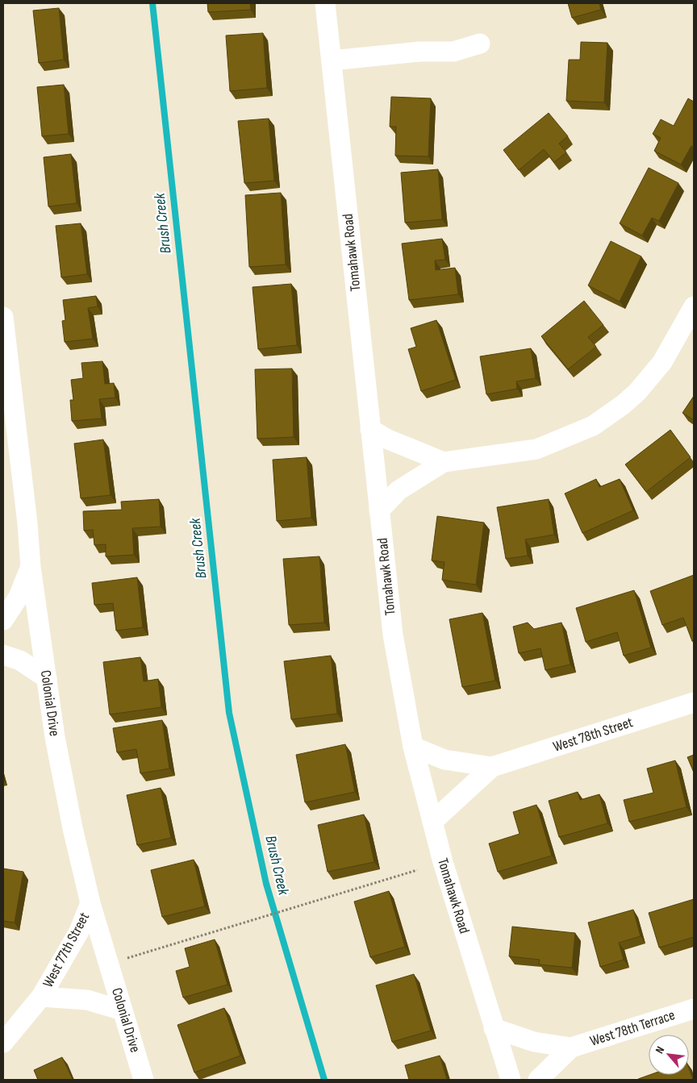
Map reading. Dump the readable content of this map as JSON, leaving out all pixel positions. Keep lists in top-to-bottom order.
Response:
{
  "streets": {
    "street": [
      "Tomahawk Road",
      "Colonial Drive",
      "West 78th Street",
      "West 77th Street",
      "West 78th Terrace"
    ]
  },
  "crossings": [
    ["Tomahawk Road", "West 78th Street"],
    ["Tomahawk Road", "West 78th Terrace"],
    ["Colonial Drive", "West 77th Street"]
  ],
  "water": ["Brush Creek"],
  "north": "top left"
}
